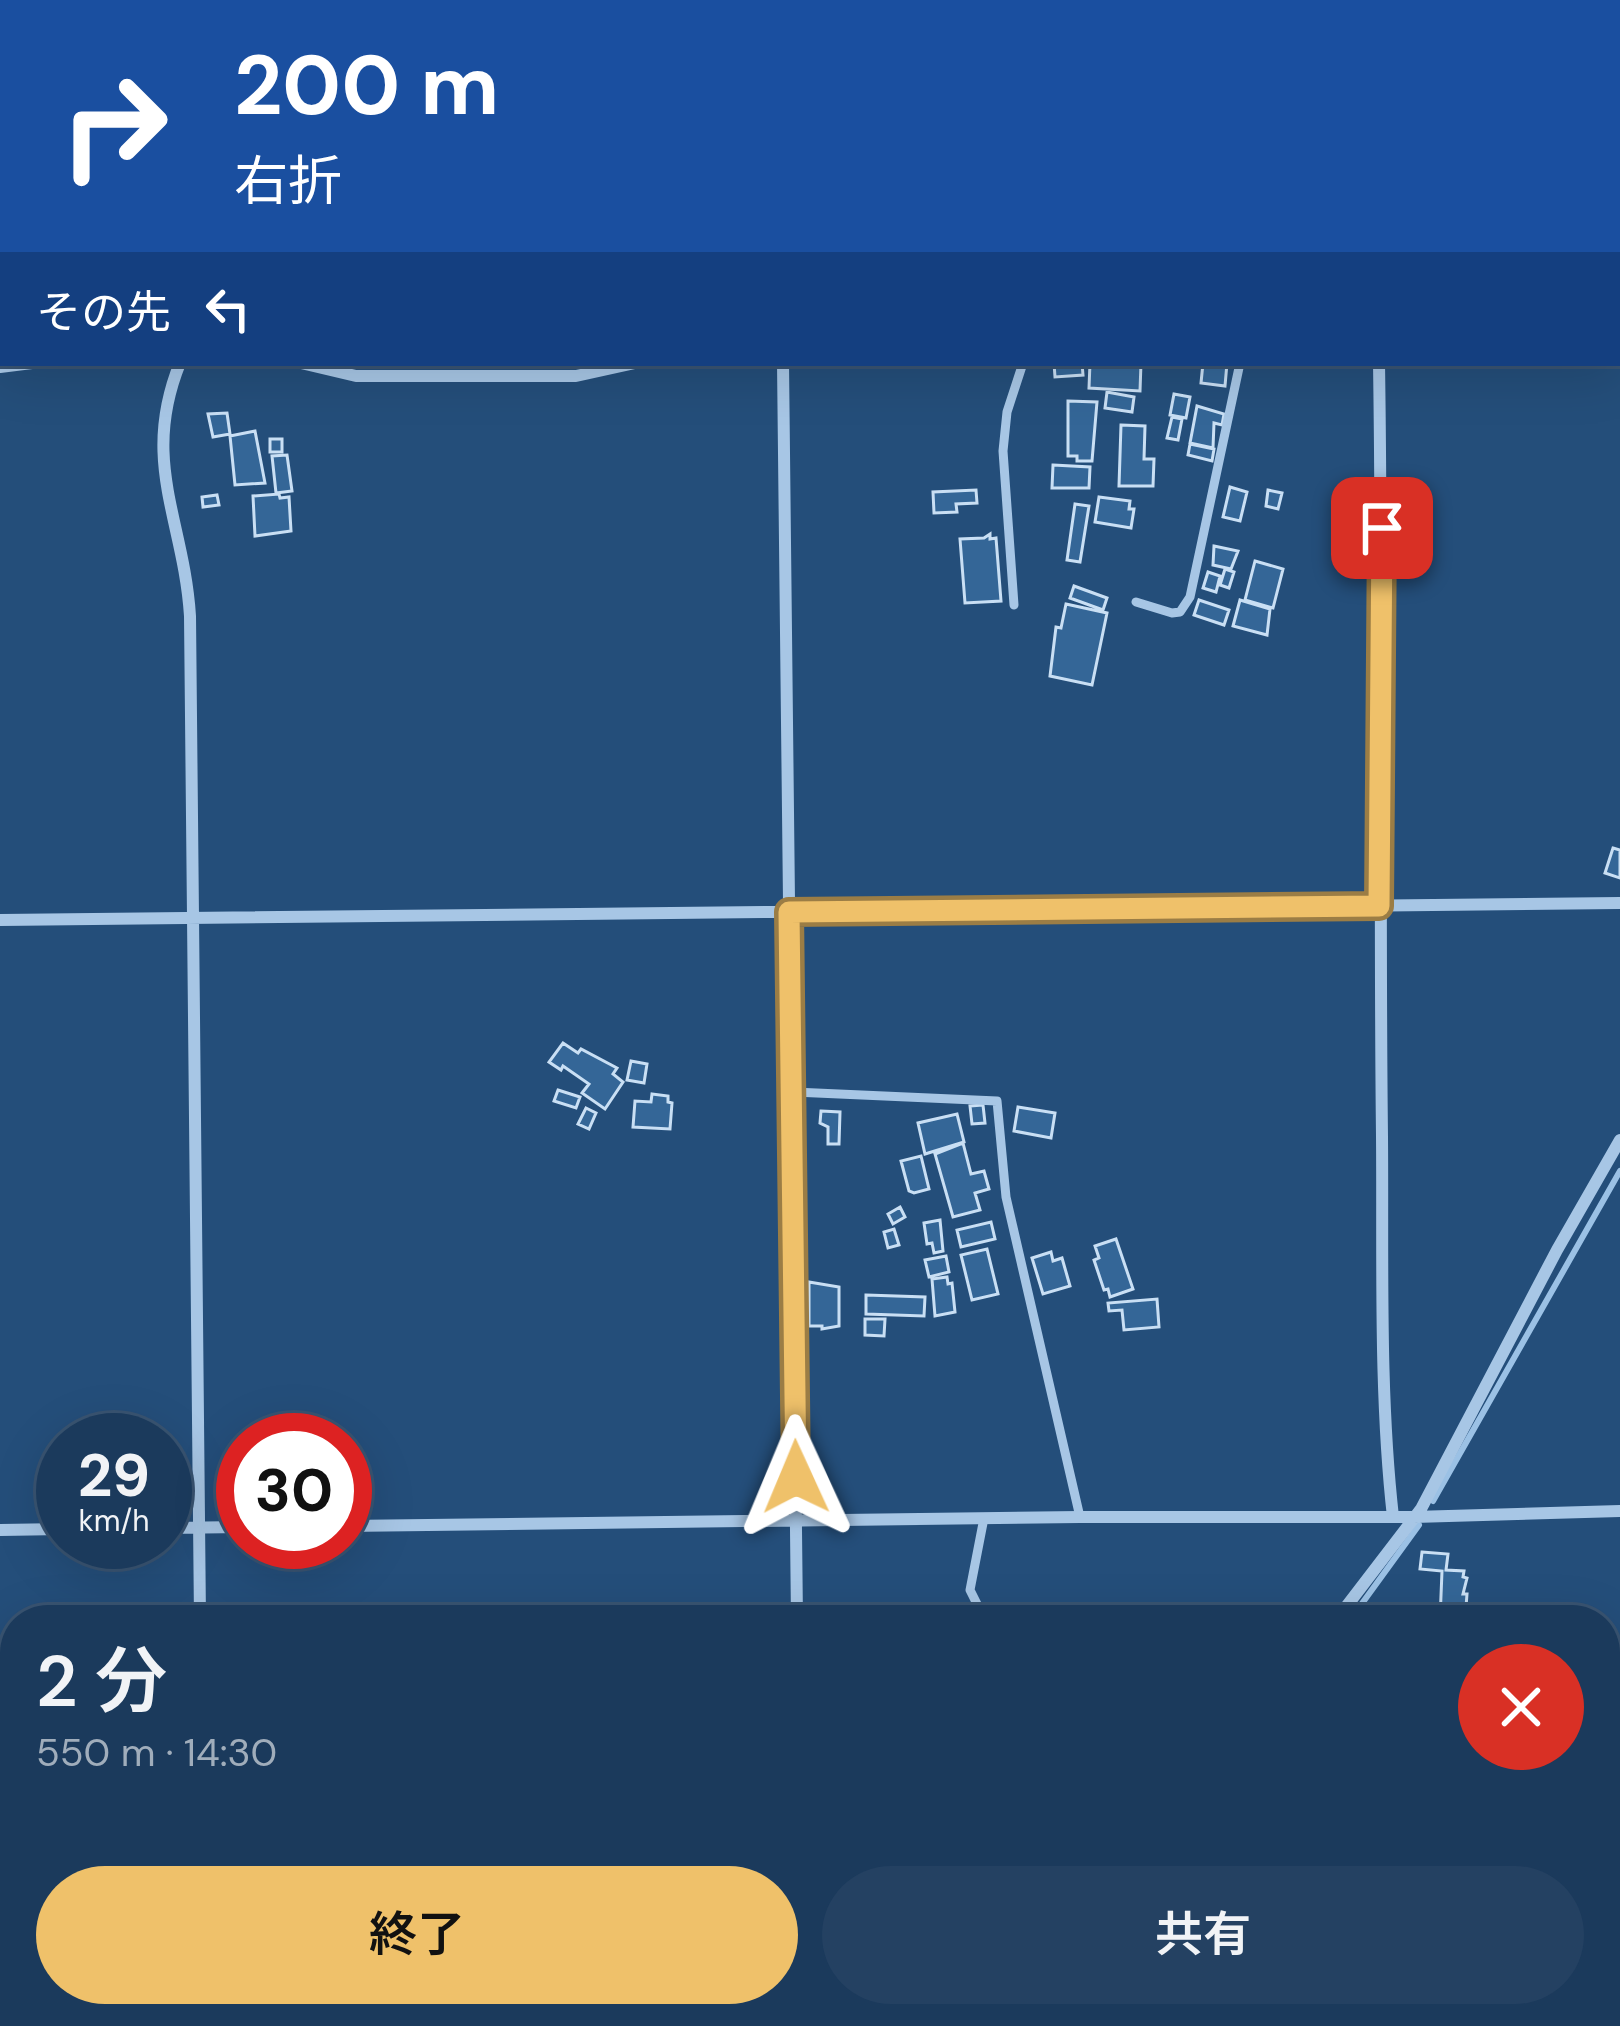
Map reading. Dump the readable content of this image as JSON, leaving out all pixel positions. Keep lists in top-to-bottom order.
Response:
{
  "page": {
    "turn": ["200 m", "右折"],
    "then": "その先",
    "speed": "29 km/h",
    "limit": "30",
    "heading": ["2 分", "550 m · 14:30"],
    "buttons": ["終了", "共有"]
  }
}
